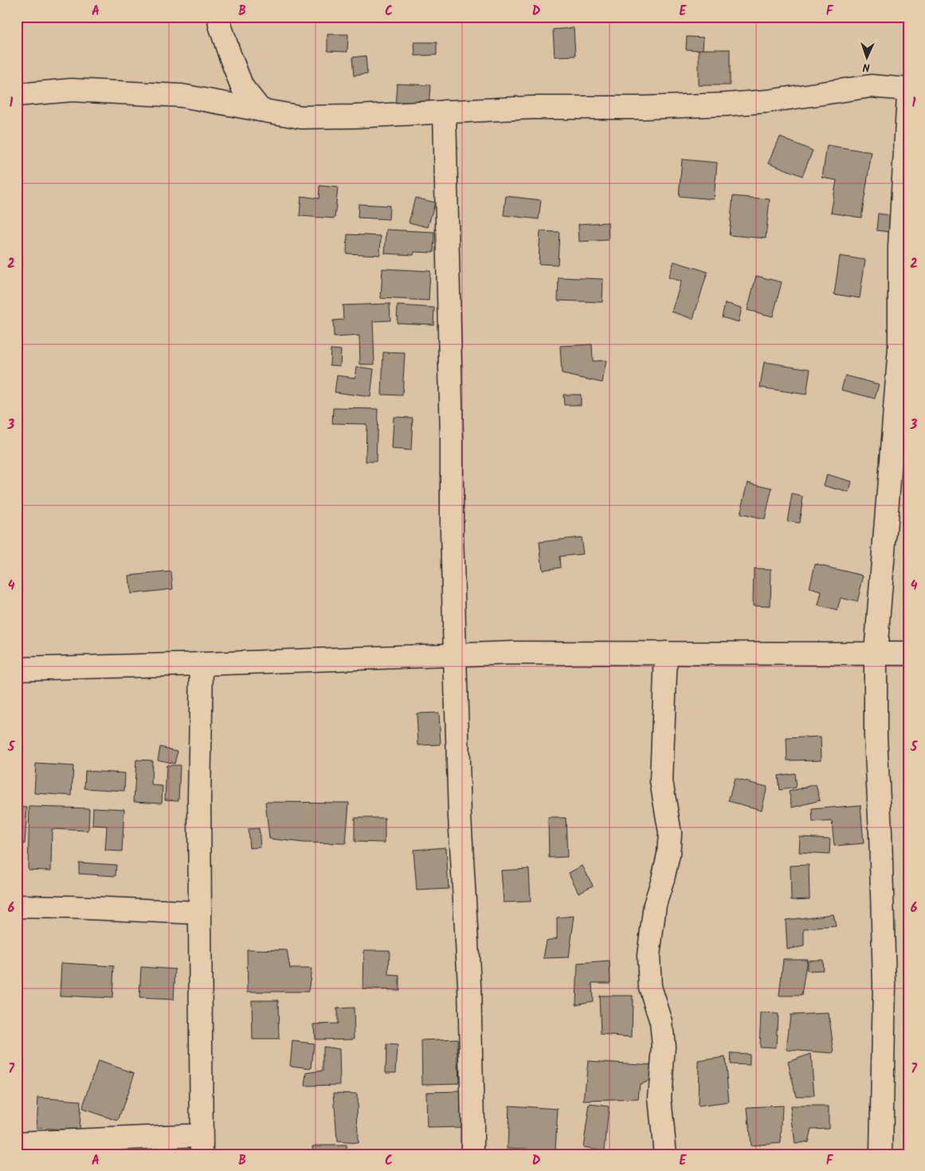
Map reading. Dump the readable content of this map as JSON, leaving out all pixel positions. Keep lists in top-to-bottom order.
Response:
{
  "north": "bottom",
  "grid": {
    "columns": [
      "A",
      "B",
      "C",
      "D",
      "E",
      "F"
    ],
    "rows": [
      "1",
      "2",
      "3",
      "4",
      "5",
      "6",
      "7"
    ]
  }
}
